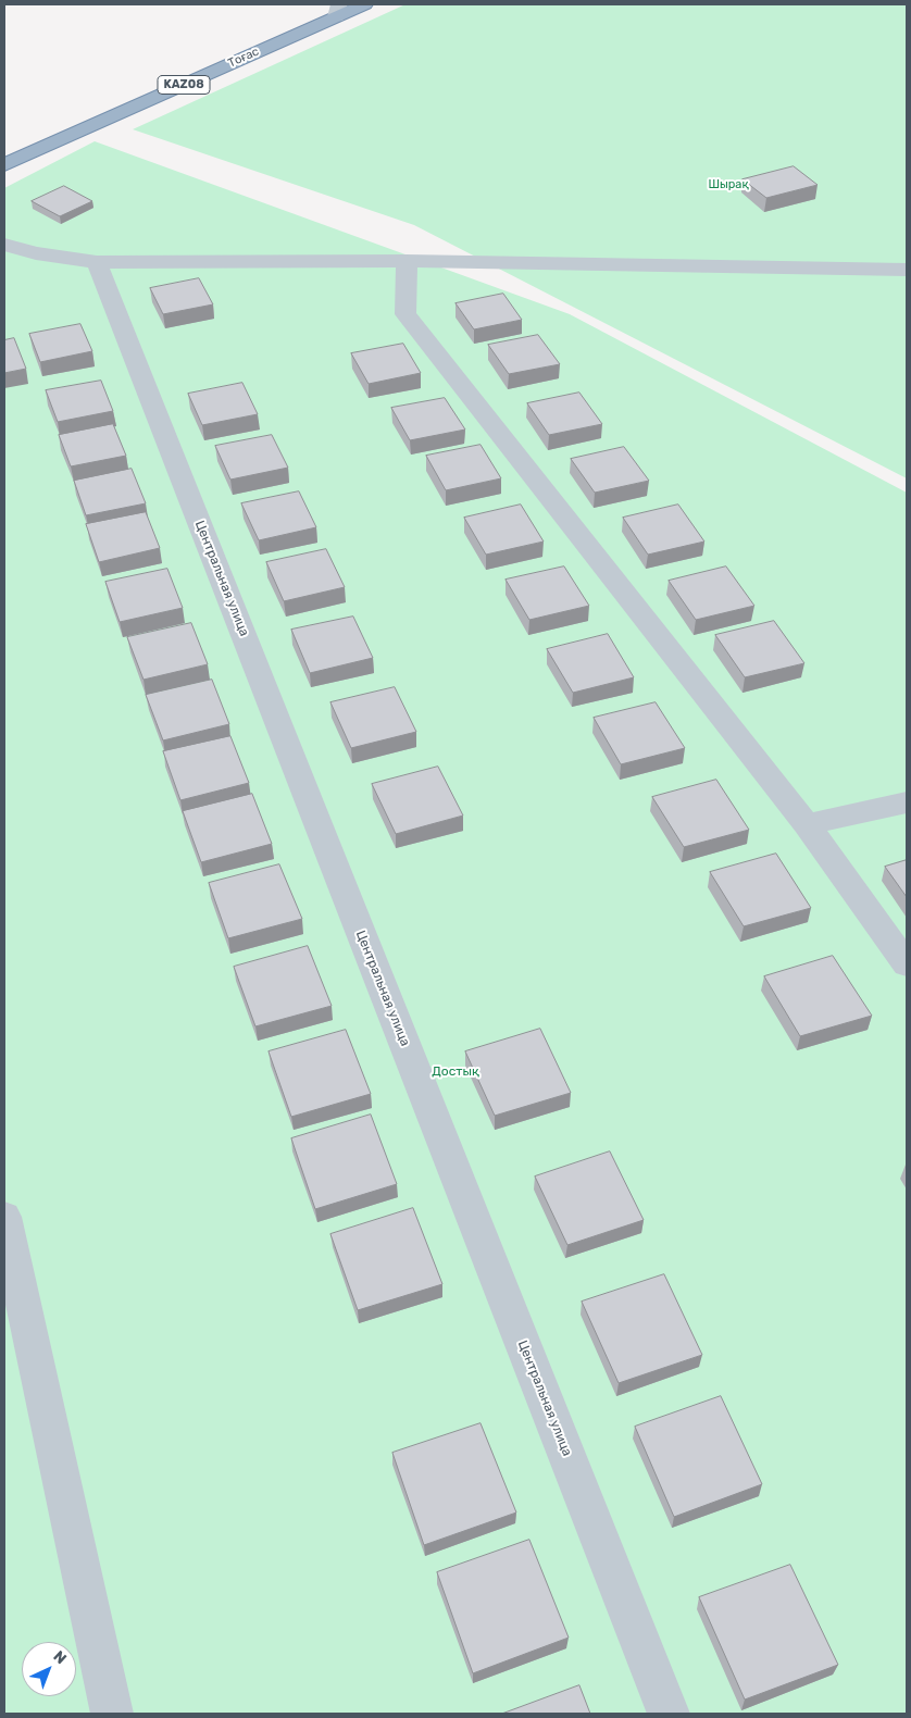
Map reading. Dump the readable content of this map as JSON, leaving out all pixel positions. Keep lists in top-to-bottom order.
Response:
{
  "streets": {
    "highway": ["Тоғас", "KAZ08"],
    "street": ["Центральная улица"]
  },
  "parks": ["Шырақ", "Достық"],
  "north": "top right"
}
